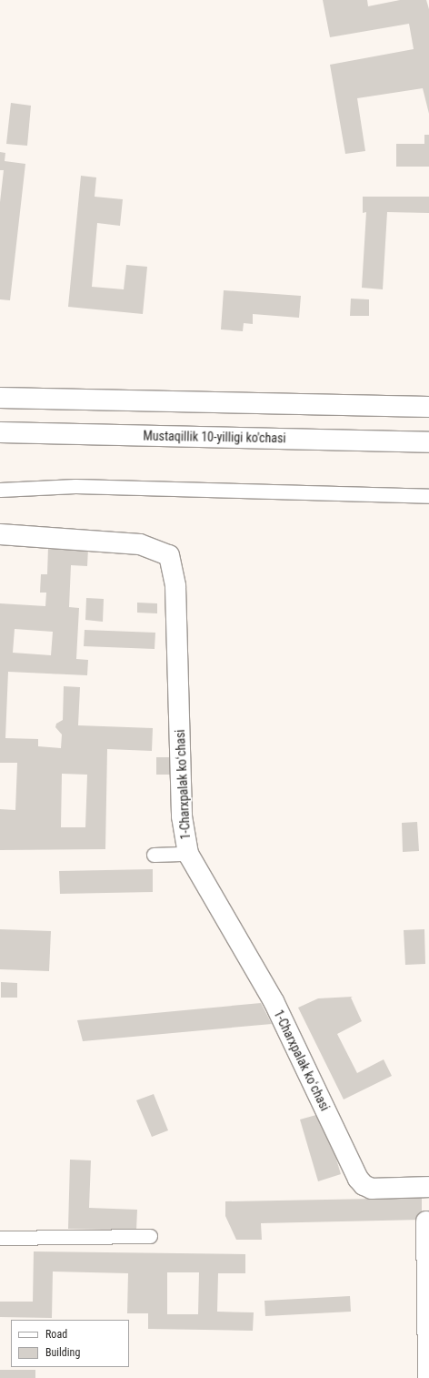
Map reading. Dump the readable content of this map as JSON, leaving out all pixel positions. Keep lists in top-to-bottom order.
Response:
{
  "streets": {
    "street": ["Mustaqillik 10-yilligi ko'chasi", "1-Charxpalak koʻchasi"]
  },
  "legend": ["Road", "Building"]
}
